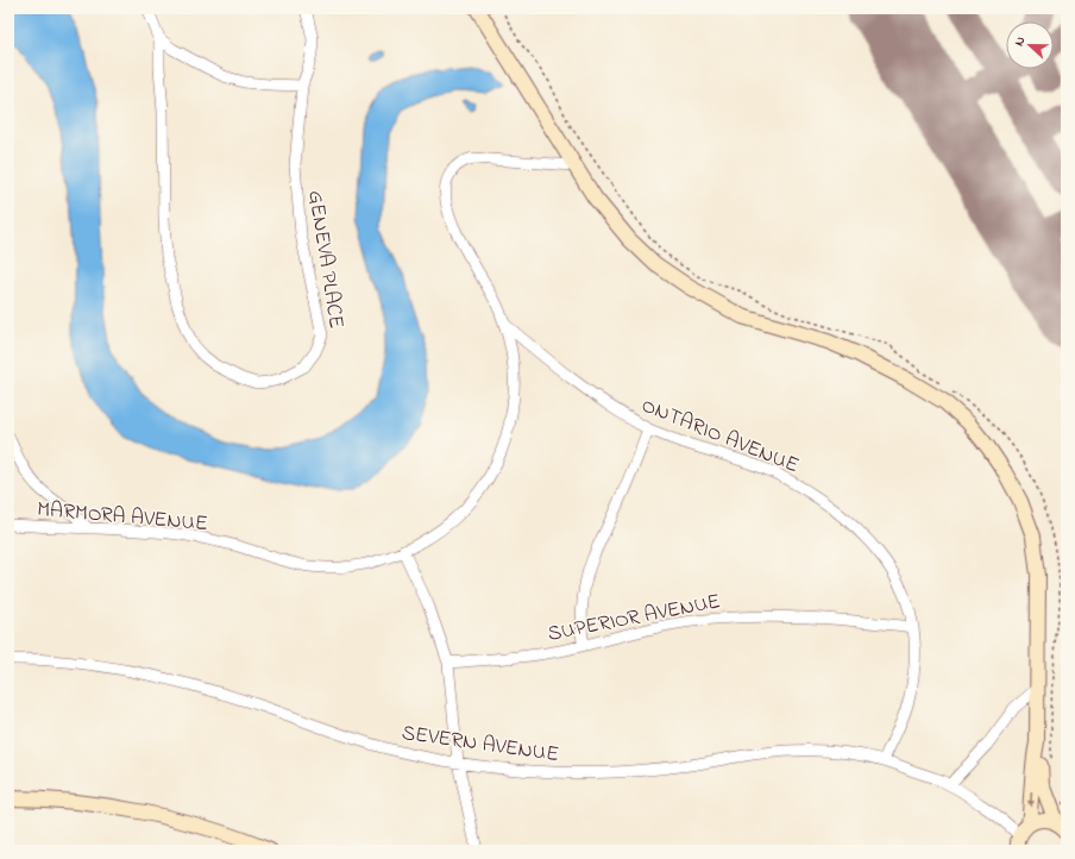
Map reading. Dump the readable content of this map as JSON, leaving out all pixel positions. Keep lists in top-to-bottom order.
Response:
{
  "streets": {
    "street": [
      "GENEVA PLACE",
      "ONTARIO AVENUE",
      "MARMORA AVENUE",
      "SUPERIOR AVENUE",
      "SEVERN AVENUE"
    ]
  },
  "crossings": [
    ["ONTARIO AVENUE", "MARMORA AVENUE"],
    ["ONTARIO AVENUE", "SUPERIOR AVENUE"],
    ["ONTARIO AVENUE", "SEVERN AVENUE"]
  ],
  "north": "left"
}
